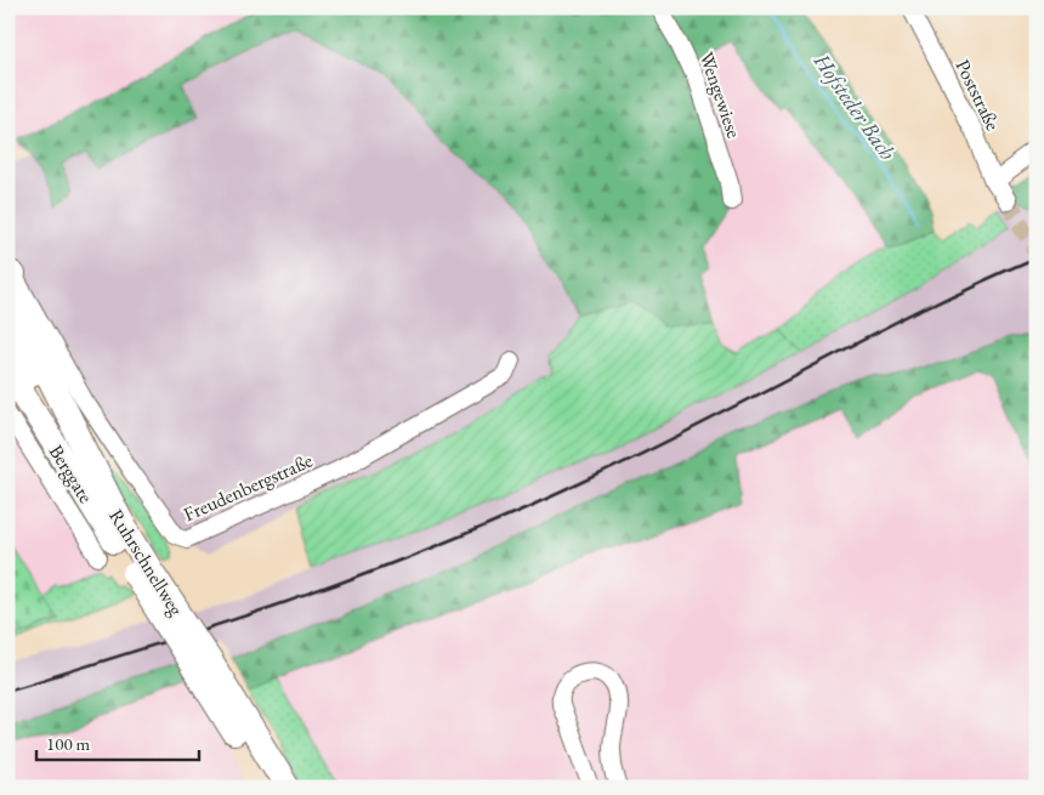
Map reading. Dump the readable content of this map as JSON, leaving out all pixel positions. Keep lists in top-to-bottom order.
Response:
{
  "streets": {
    "highway": ["Ruhrschnellweg"],
    "street": [
      "Wengewiese",
      "Poststraße",
      "Berggate",
      "Freudenbergstraße"
    ]
  },
  "water": ["Hofsteder Bach"],
  "scale_bar": "100 m"
}
